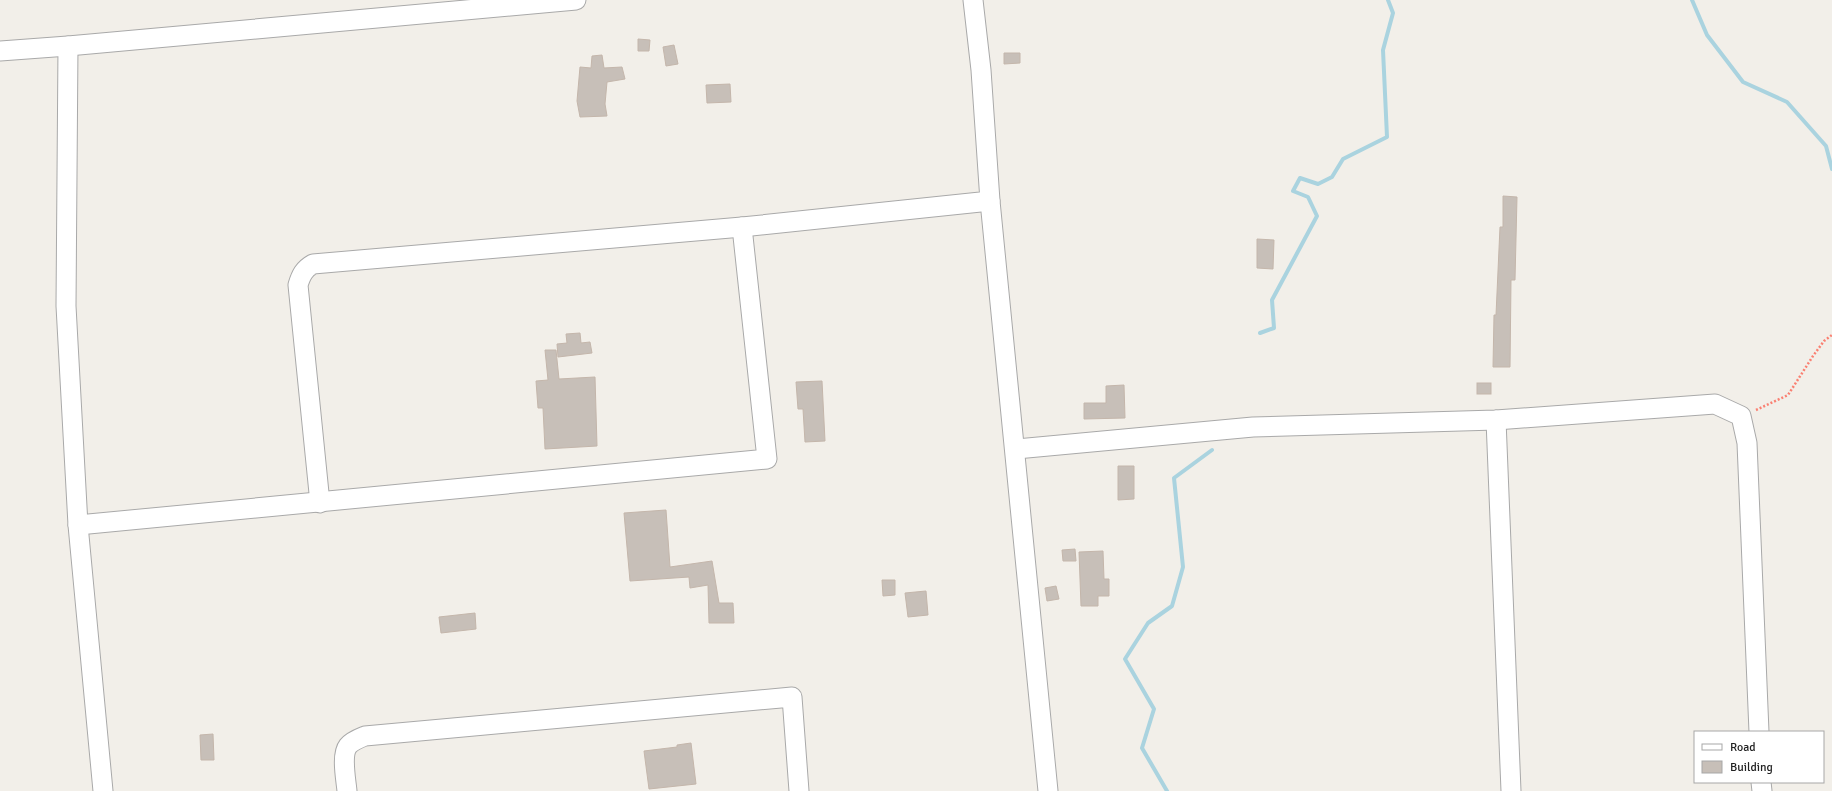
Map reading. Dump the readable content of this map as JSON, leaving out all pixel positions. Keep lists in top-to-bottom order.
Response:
{
  "legend": ["Road", "Building"]
}
